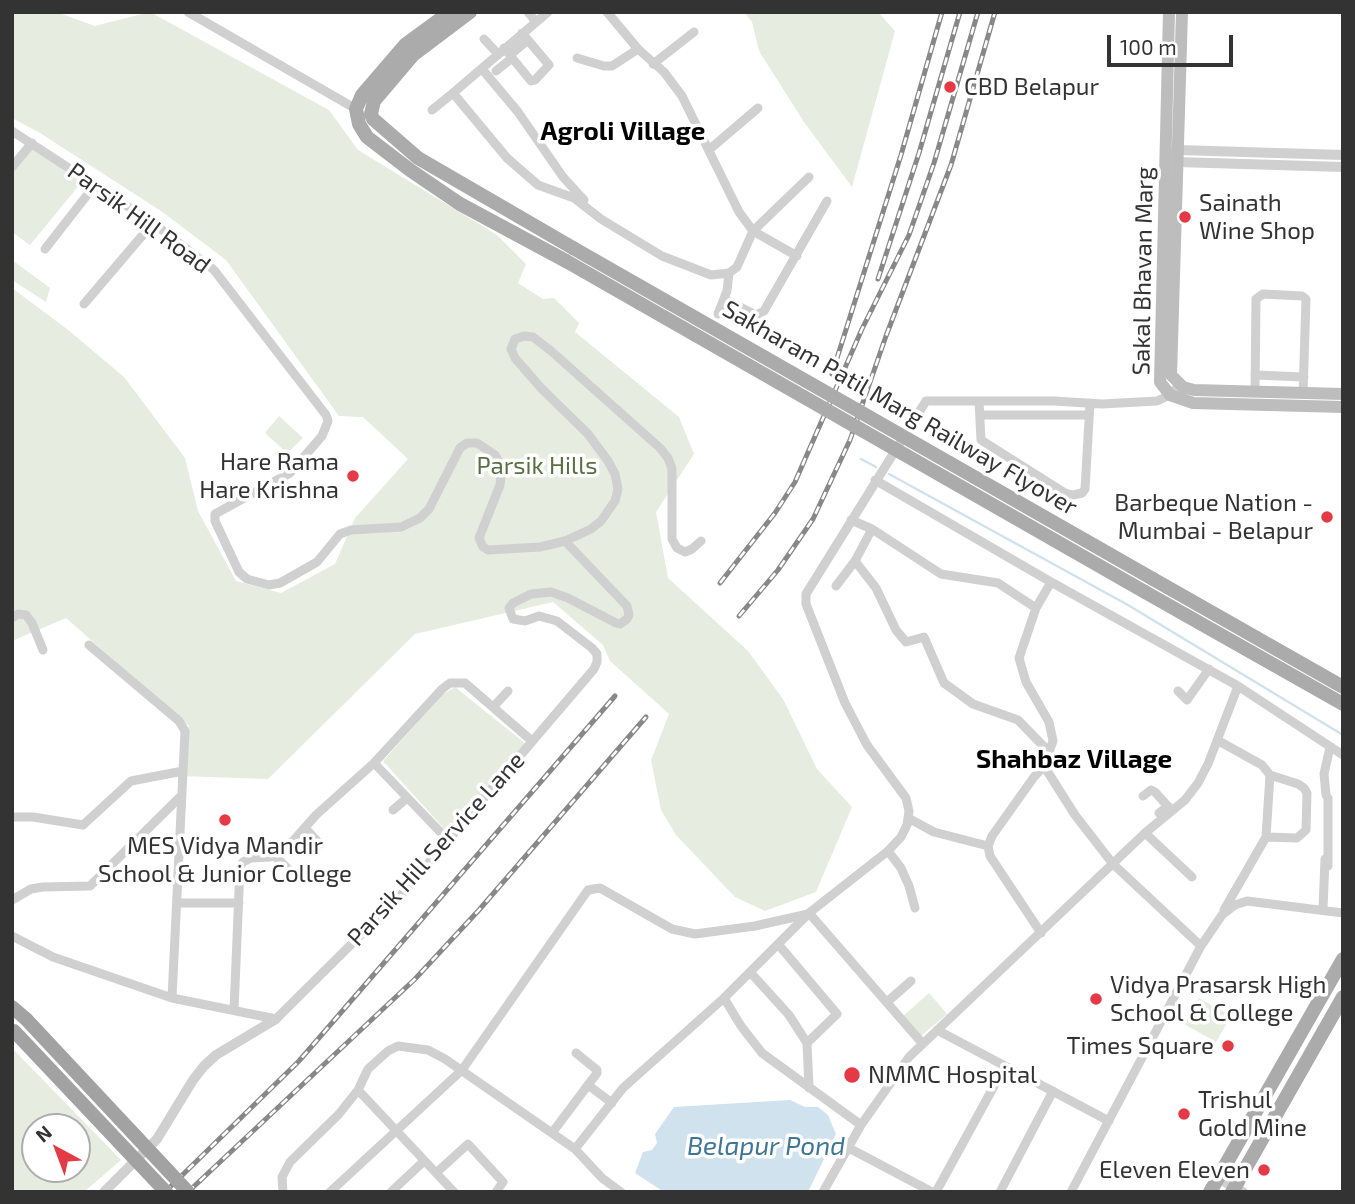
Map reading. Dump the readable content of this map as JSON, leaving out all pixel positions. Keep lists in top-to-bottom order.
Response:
{
  "streets": {
    "main road": ["Sakal Bhavan Marg", "Sakharam Patil Marg Railway Flyover"],
    "street": ["Parsik Hill Road", "Parsik Hill Service Lane"]
  },
  "crossings": [
    ["Parsik Hill Road", "Parsik Hill Service Lane"]
  ],
  "districts": ["Agroli Village", "Shahbaz Village"],
  "water": ["Belapur Pond"],
  "parks": ["Parsik Hills"],
  "places": [
    "CBD Belapur",
    "Sainath Wine Shop",
    "Hare Rama Hare Krishna",
    "Barbeque Nation - Mumbai - Belapur",
    "MES Vidya Mandir School & Junior College",
    "Vidya Prasarsk High School & College",
    "Times Square",
    "NMMC Hospital",
    "Trishul Gold Mine",
    "Eleven Eleven"
  ],
  "scale_bar": "100 m",
  "north": "top left"
}
